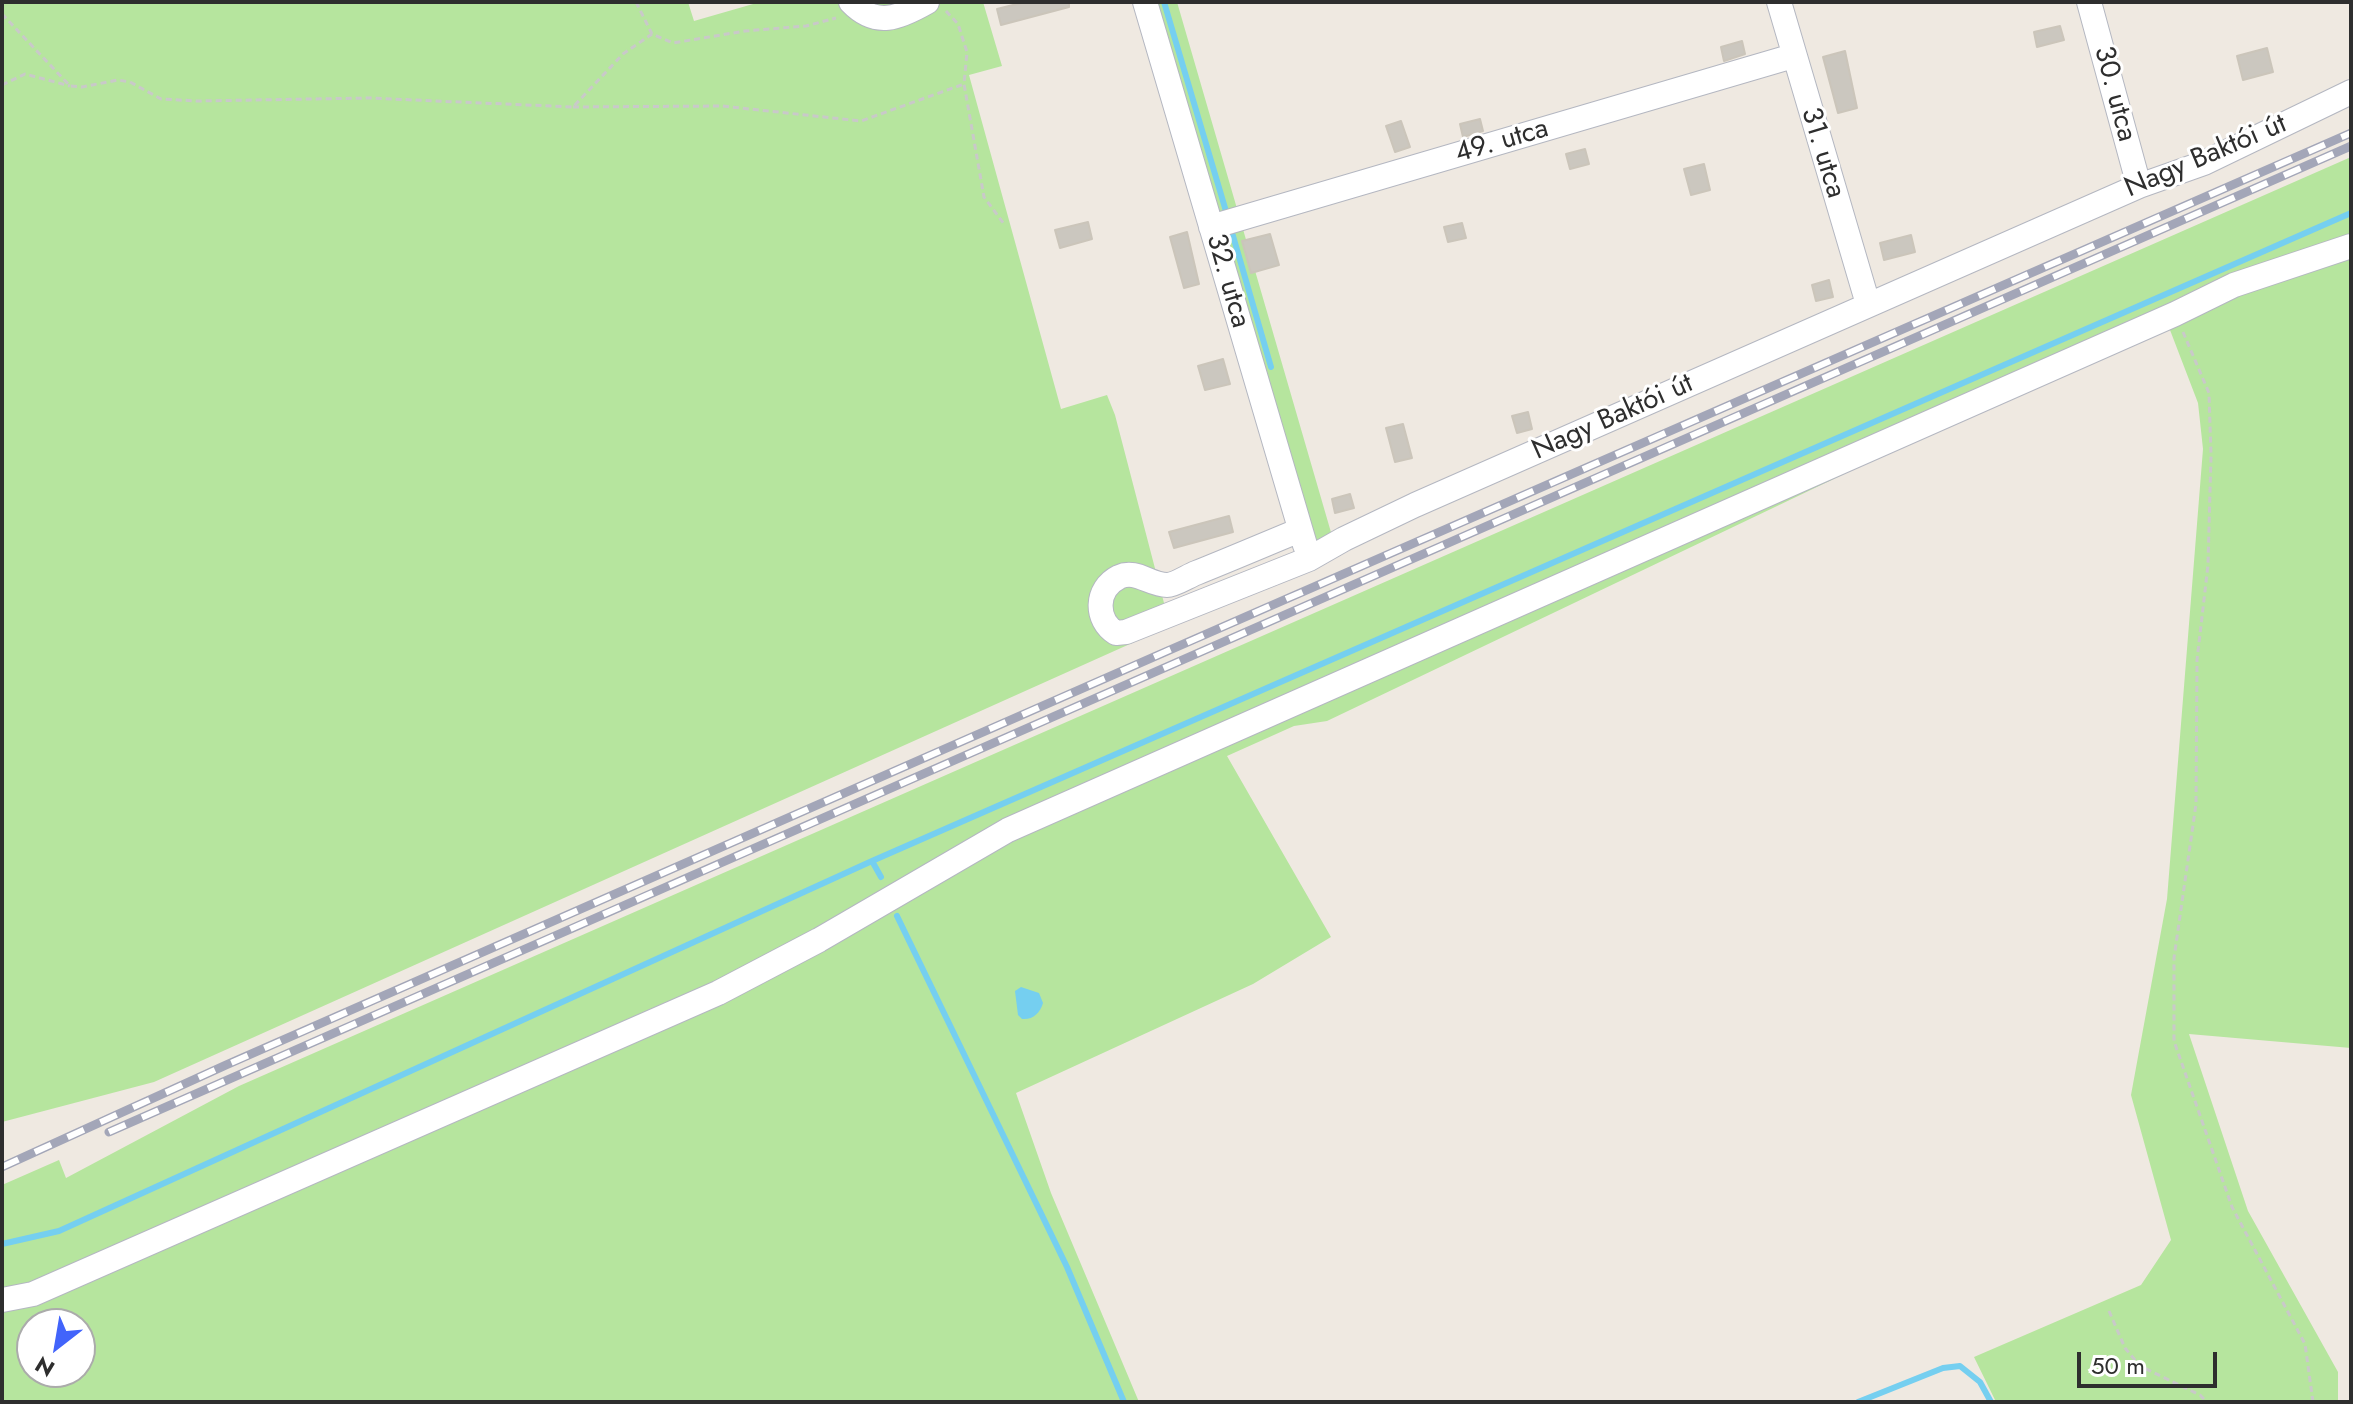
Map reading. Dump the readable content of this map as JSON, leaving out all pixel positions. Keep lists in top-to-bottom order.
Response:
{
  "streets": {
    "street": [
      "30. utca",
      "49. utca",
      "31. utca",
      "Nagy Baktói út",
      "32. utca"
    ]
  },
  "crossings": [
    ["30. utca", "Nagy Baktói út"],
    ["49. utca", "31. utca"],
    ["49. utca", "32. utca"],
    ["31. utca", "Nagy Baktói út"],
    ["Nagy Baktói út", "32. utca"]
  ],
  "scale_bar": "50 m",
  "north": "bottom left"
}
